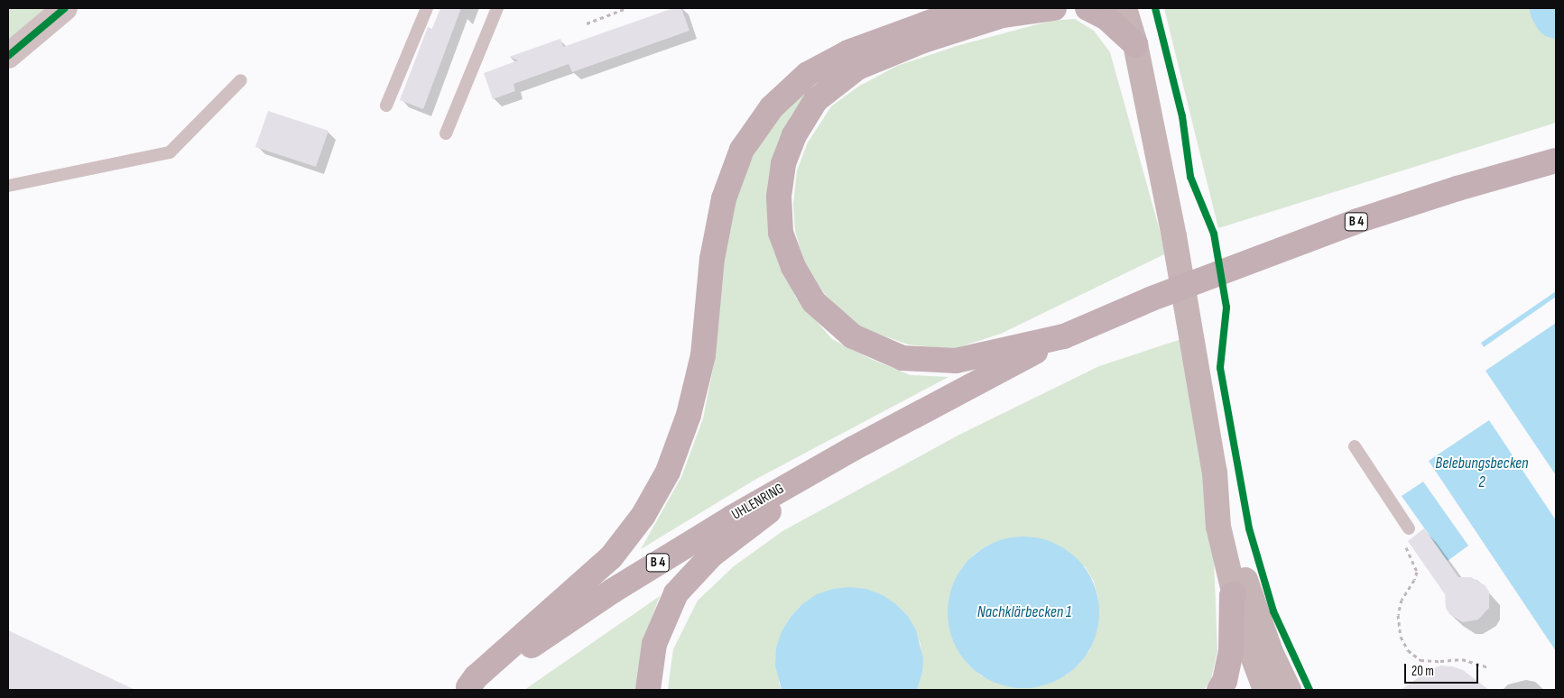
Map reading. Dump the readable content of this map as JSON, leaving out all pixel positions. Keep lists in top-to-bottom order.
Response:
{
  "streets": {
    "highway": ["B 4", "UHLENRING"]
  },
  "crossings": [
    ["B 4", "UHLENRING"]
  ],
  "water": ["Belebungsbecken 2", "Nachklärbecken 1"],
  "scale_bar": "20 m"
}
